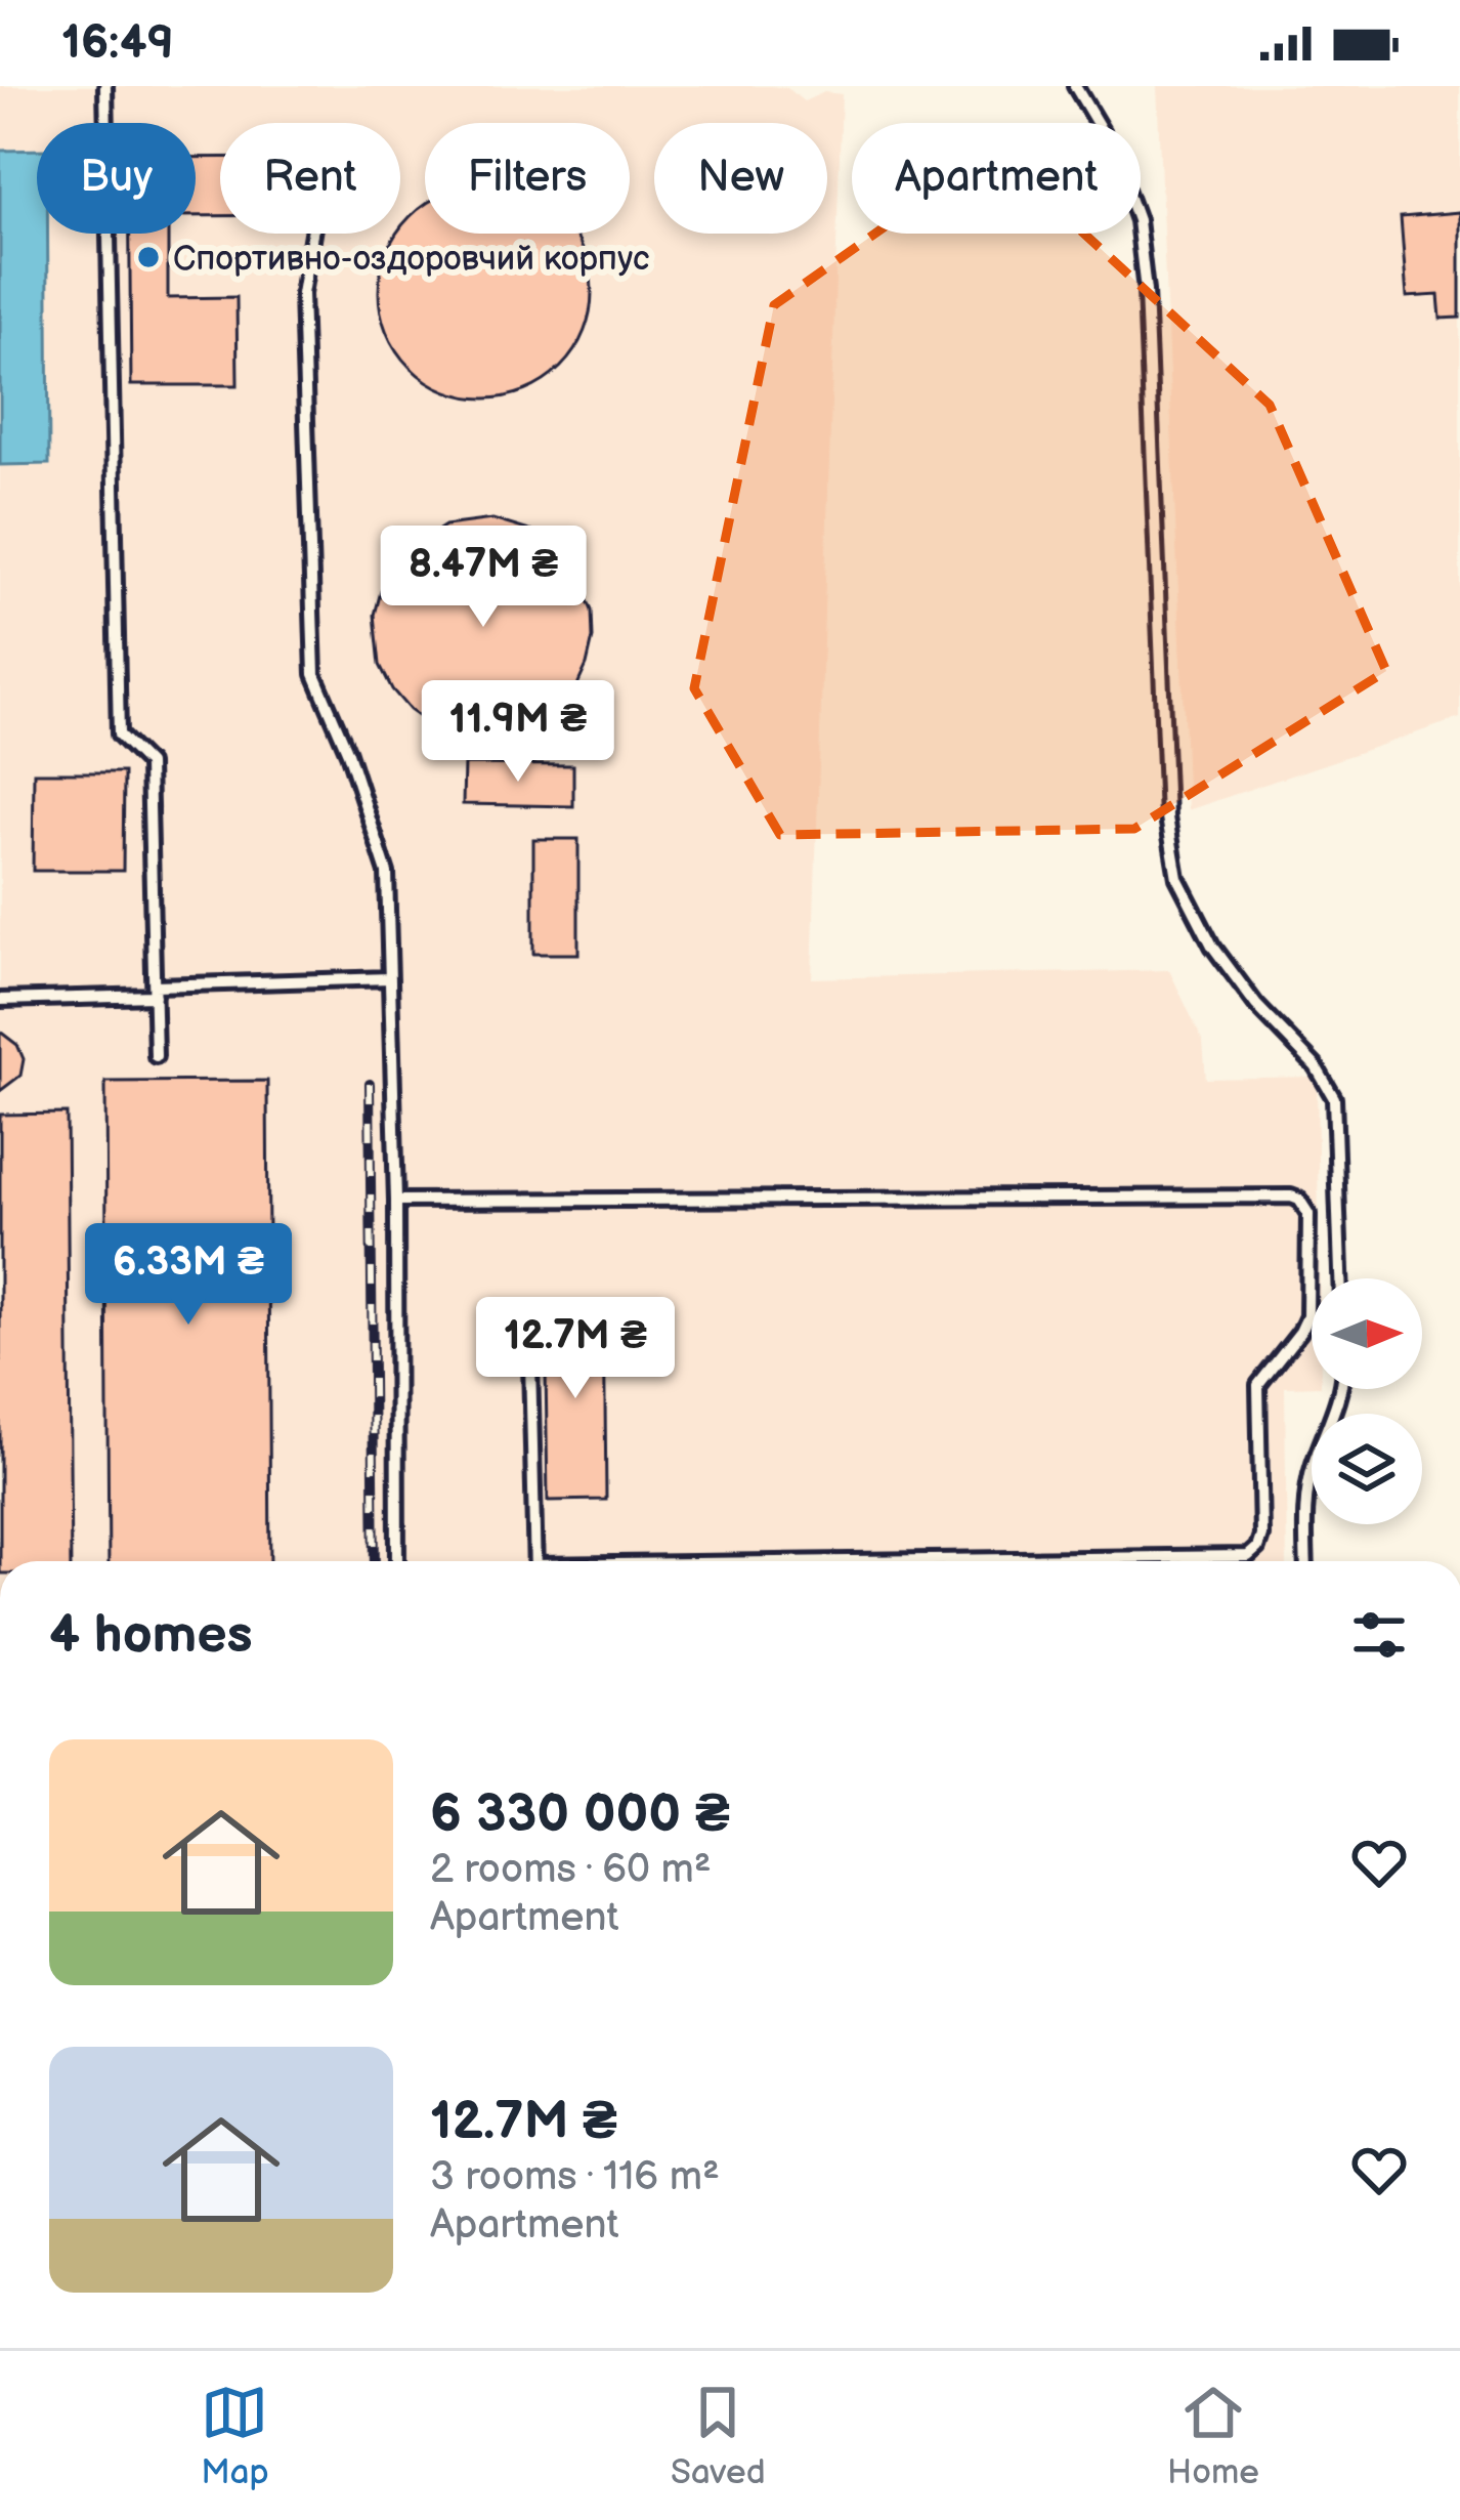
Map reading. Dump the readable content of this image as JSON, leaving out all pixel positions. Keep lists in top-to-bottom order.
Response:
{
  "places": ["Спортивно-оздоровчий корпус"],
  "north": "right",
  "page": {
    "status": "16:49",
    "chip": [
      "Buy",
      "Rent",
      "Filters",
      "New",
      "Apartment"
    ],
    "price": [
      "8.47M ₴",
      "11.9M ₴",
      "6.33M ₴",
      "12.7M ₴"
    ],
    "heading": "4 homes",
    "list": [
      {
        "name": "6 330 000 ₴",
        "note": "2 rooms · 60 m² · Apartment"
      },
      {
        "name": "12.7M ₴",
        "note": "3 rooms · 116 m² · Apartment"
      }
    ],
    "tabs": ["Map", "Saved", "Home"]
  }
}
